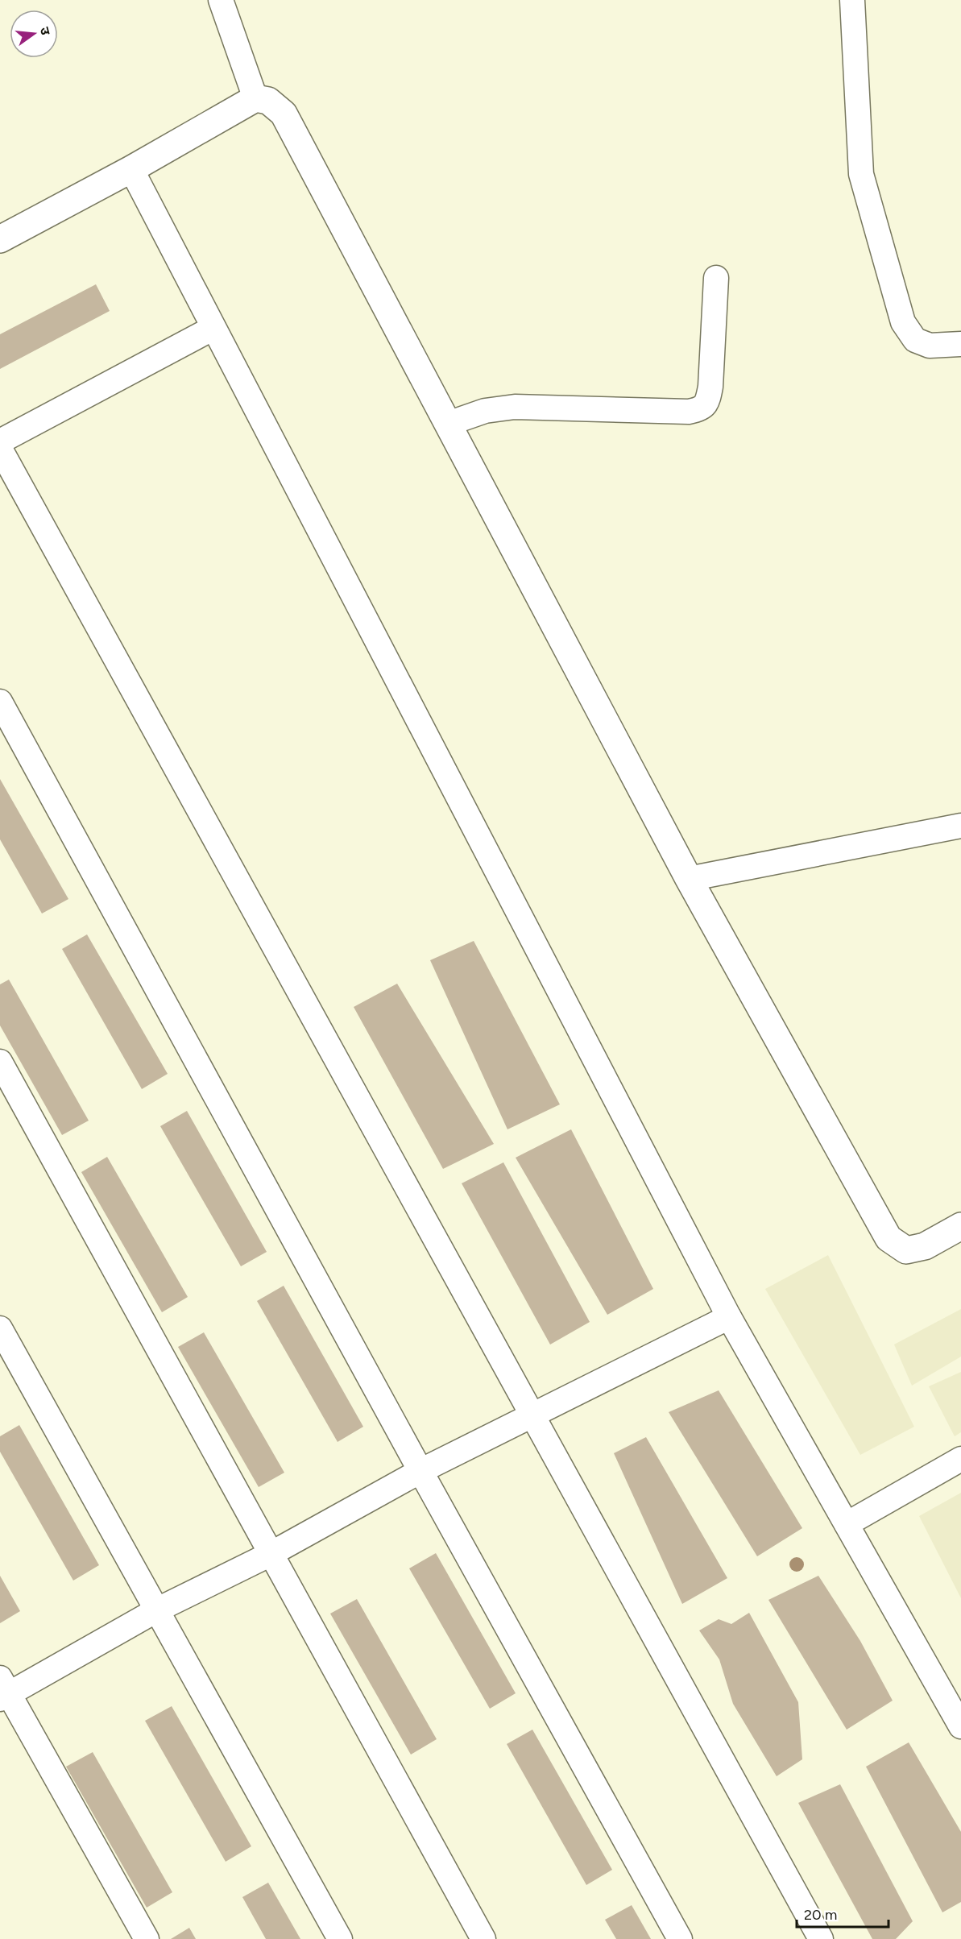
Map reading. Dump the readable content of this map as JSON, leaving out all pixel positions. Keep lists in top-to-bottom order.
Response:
{
  "scale_bar": "20 m",
  "north": "right"
}
